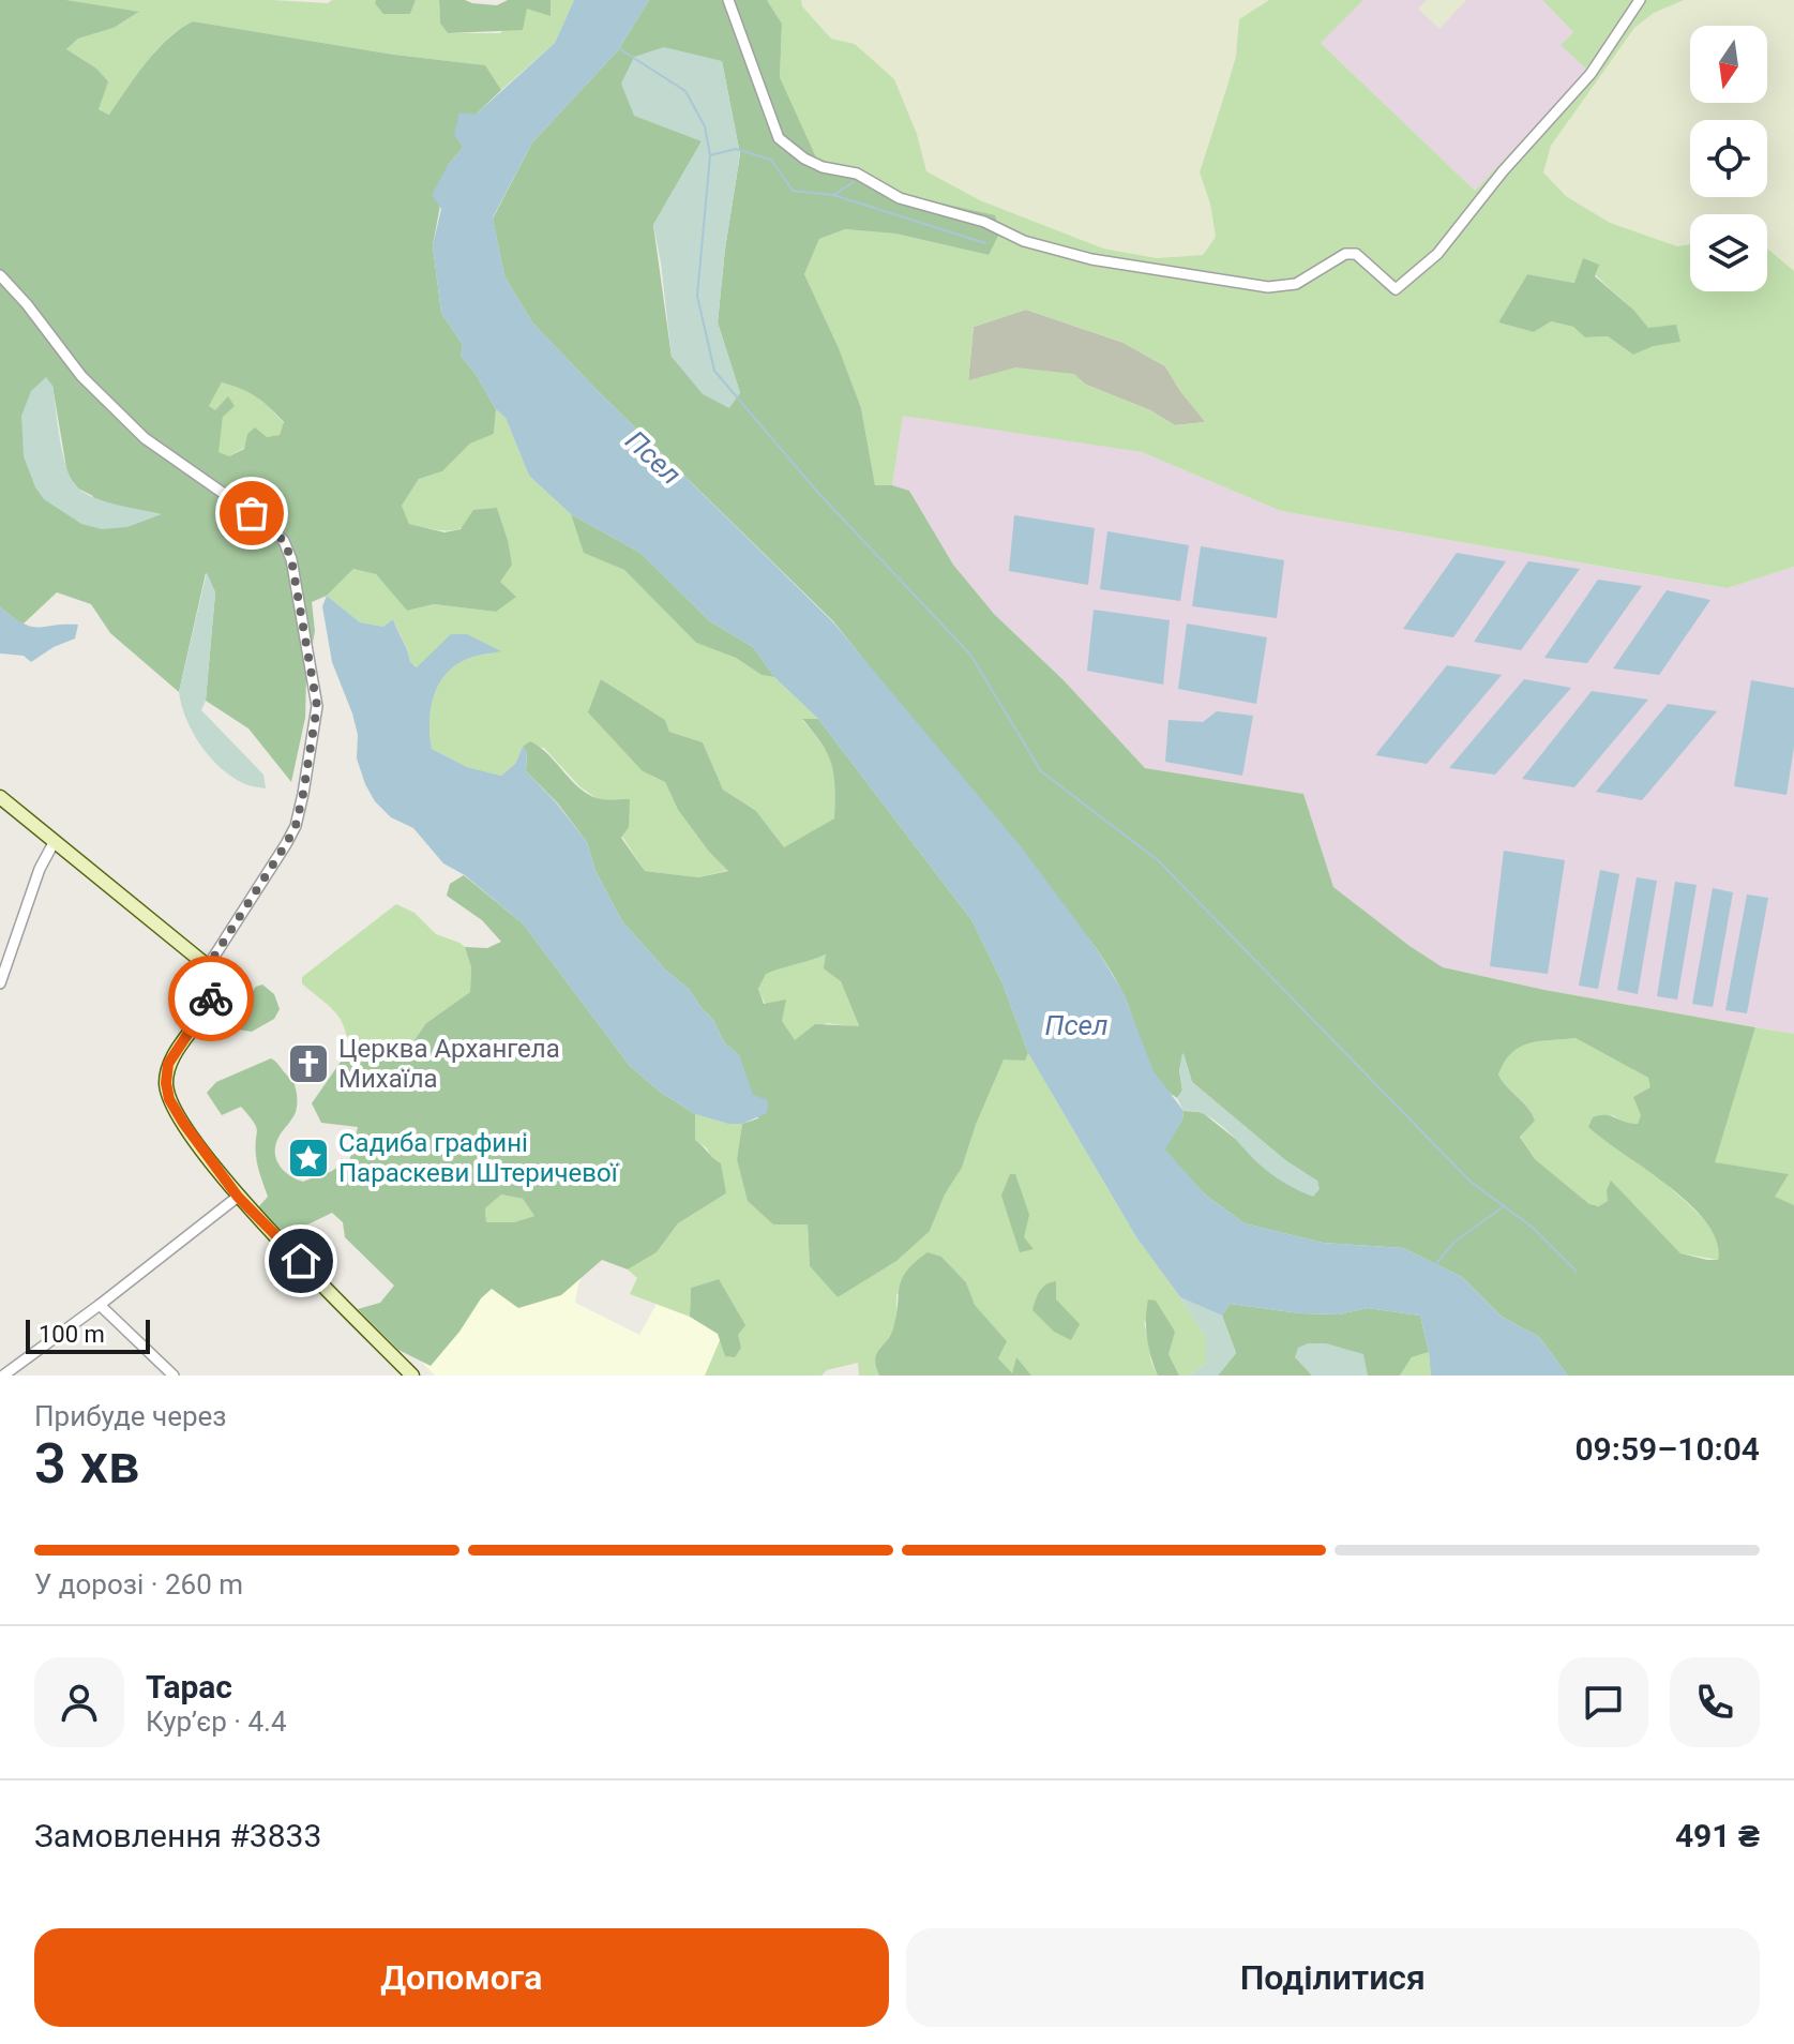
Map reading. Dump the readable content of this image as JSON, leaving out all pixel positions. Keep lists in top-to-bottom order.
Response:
{
  "water": ["Псел"],
  "places": {
    "church": ["Церква Архангела Михаїла"],
    "place": ["Садиба графині Параскеви Штеричевої"]
  },
  "scale_bar": "100 m",
  "north": "bottom",
  "page": {
    "scale": "100 m",
    "heading": ["3 хв", "Прибуде через", "09:59–10:04"],
    "panel": [
      "Тарас",
      "Кур’єр · 4.4",
      "Замовлення #3833",
      "491 ₴"
    ],
    "bar": "У дорозі · 260 m",
    "buttons": ["Допомога", "Поділитися"]
  }
}
